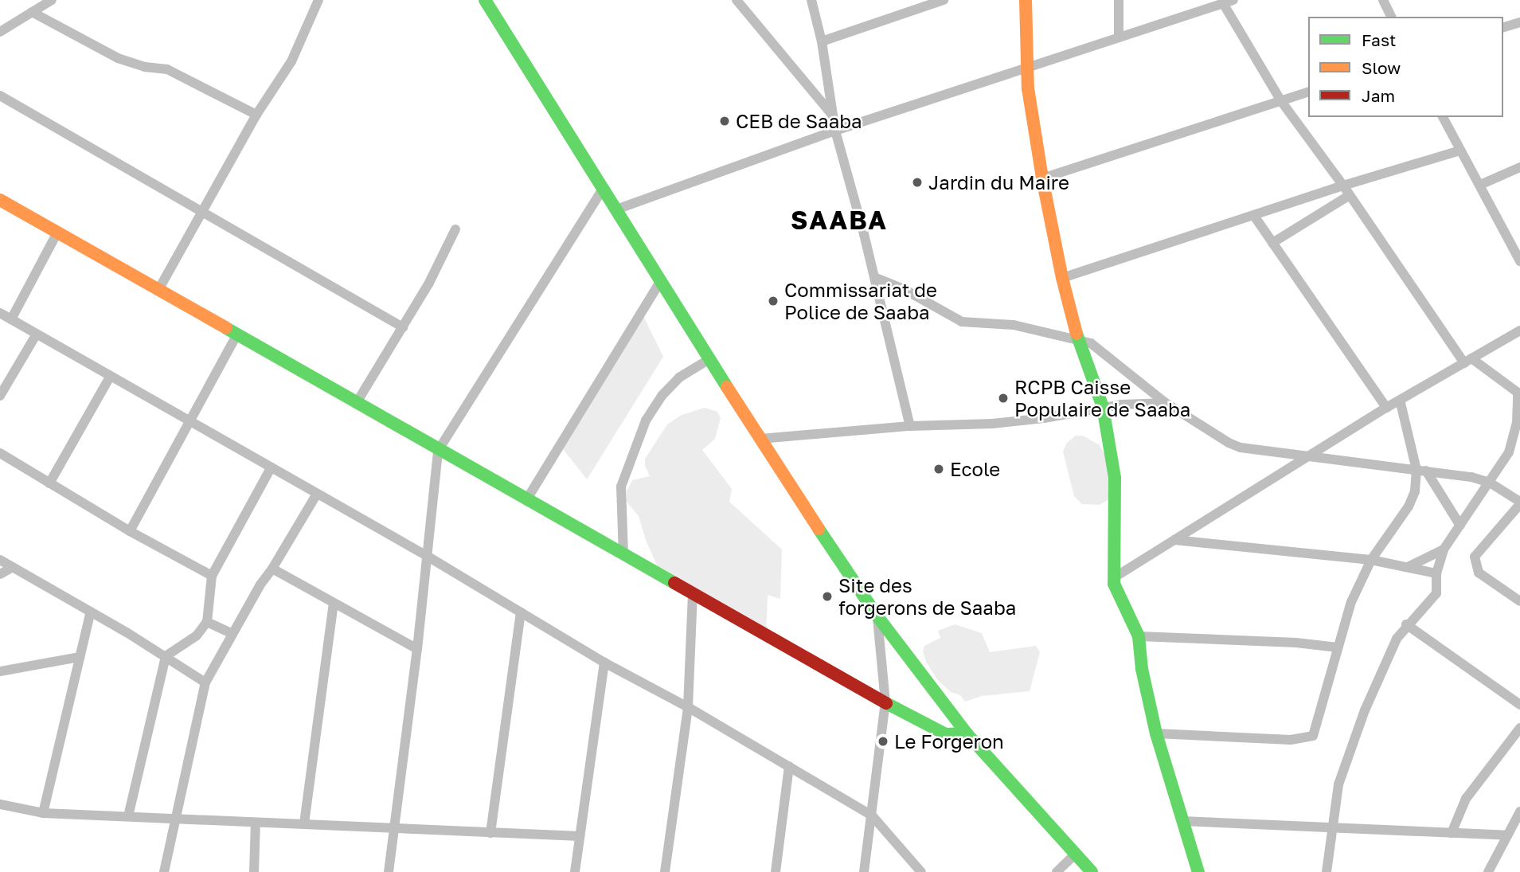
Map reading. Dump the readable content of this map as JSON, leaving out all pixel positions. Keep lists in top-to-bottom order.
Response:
{
  "districts": ["SAABA"],
  "places": [
    "CEB de Saaba",
    "Jardin du Maire",
    "Commissariat de Police de Saaba",
    "RCPB Caisse Populaire de Saaba",
    "Ecole",
    "Site des forgerons de Saaba",
    "Le Forgeron"
  ],
  "legend": ["Fast", "Slow", "Jam"]
}
